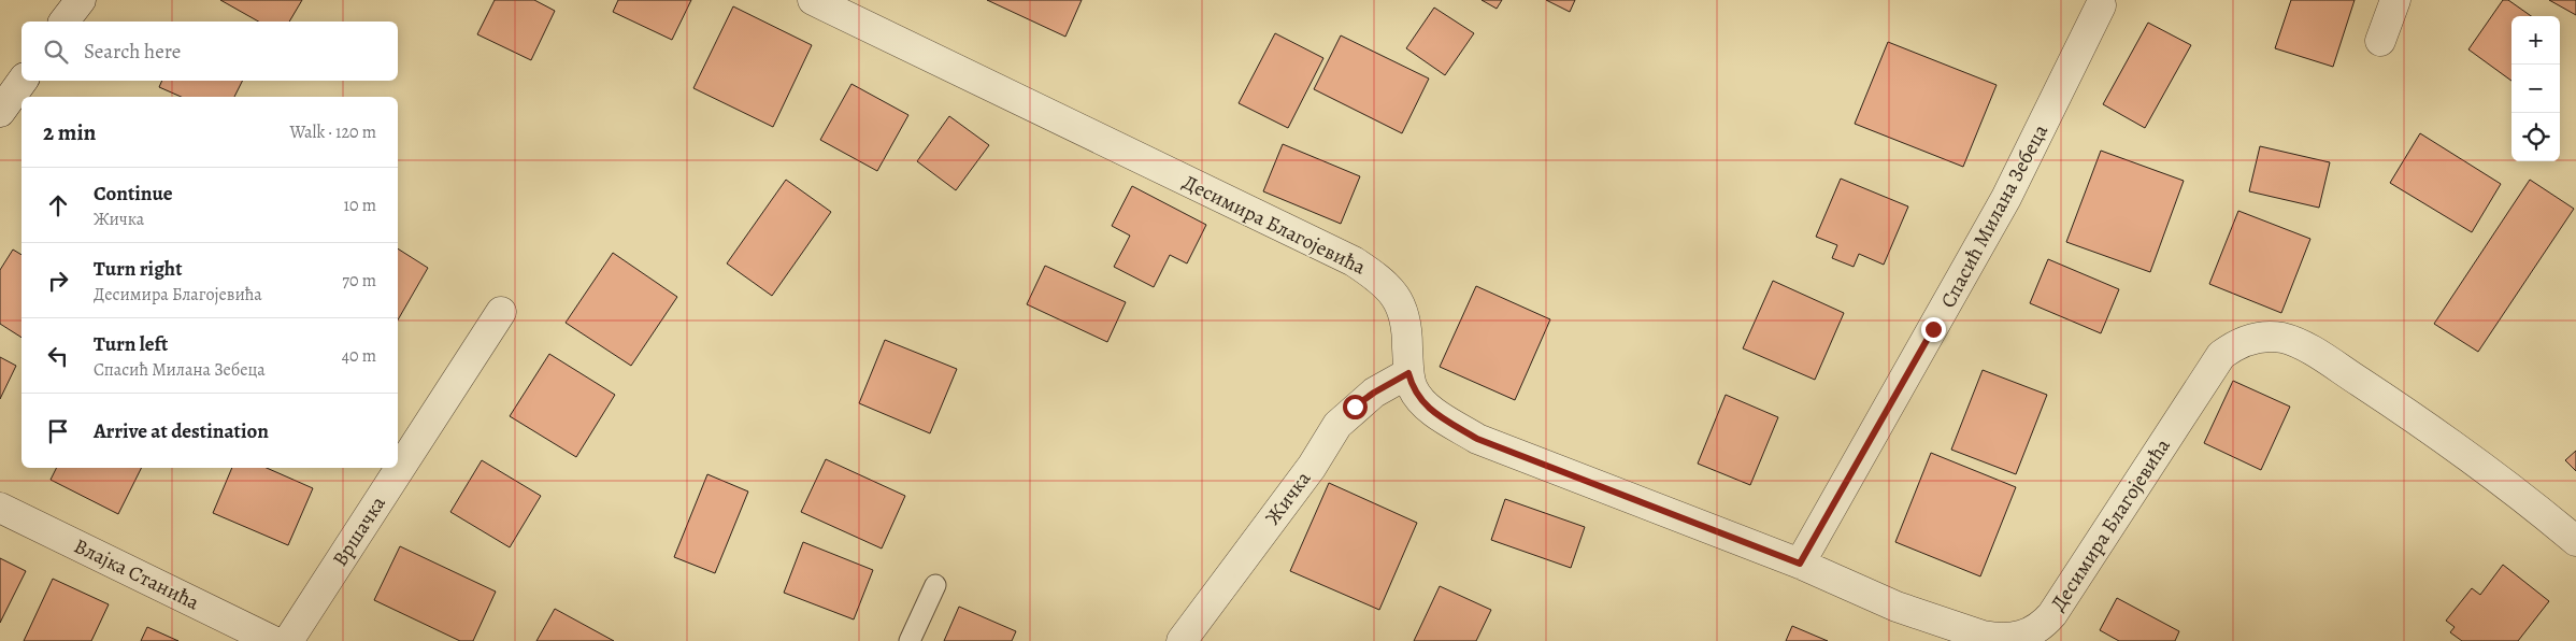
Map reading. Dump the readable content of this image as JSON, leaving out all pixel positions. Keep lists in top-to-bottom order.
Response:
{
  "streets": {
    "street": [
      "Спасић Милана Зебеца",
      "Десимира Благојевића",
      "Жичка",
      "Вршачка",
      "Влајка Станића"
    ]
  },
  "crossings": [
    ["Спасић Милана Зебеца", "Десимира Благојевића"],
    ["Десимира Благојевића", "Жичка"]
  ],
  "page": {
    "map_buttons": ["+", "−"],
    "search": "Search here",
    "heading": ["2 min", "Walk · 120 m"],
    "list": [
      ["Continue", "Жичка", "10 m"],
      ["Turn right", "Десимира Благојевића", "70 m"],
      ["Turn left", "Спасић Милана Зебеца", "40 m"],
      "Arrive at destination"
    ]
  }
}
